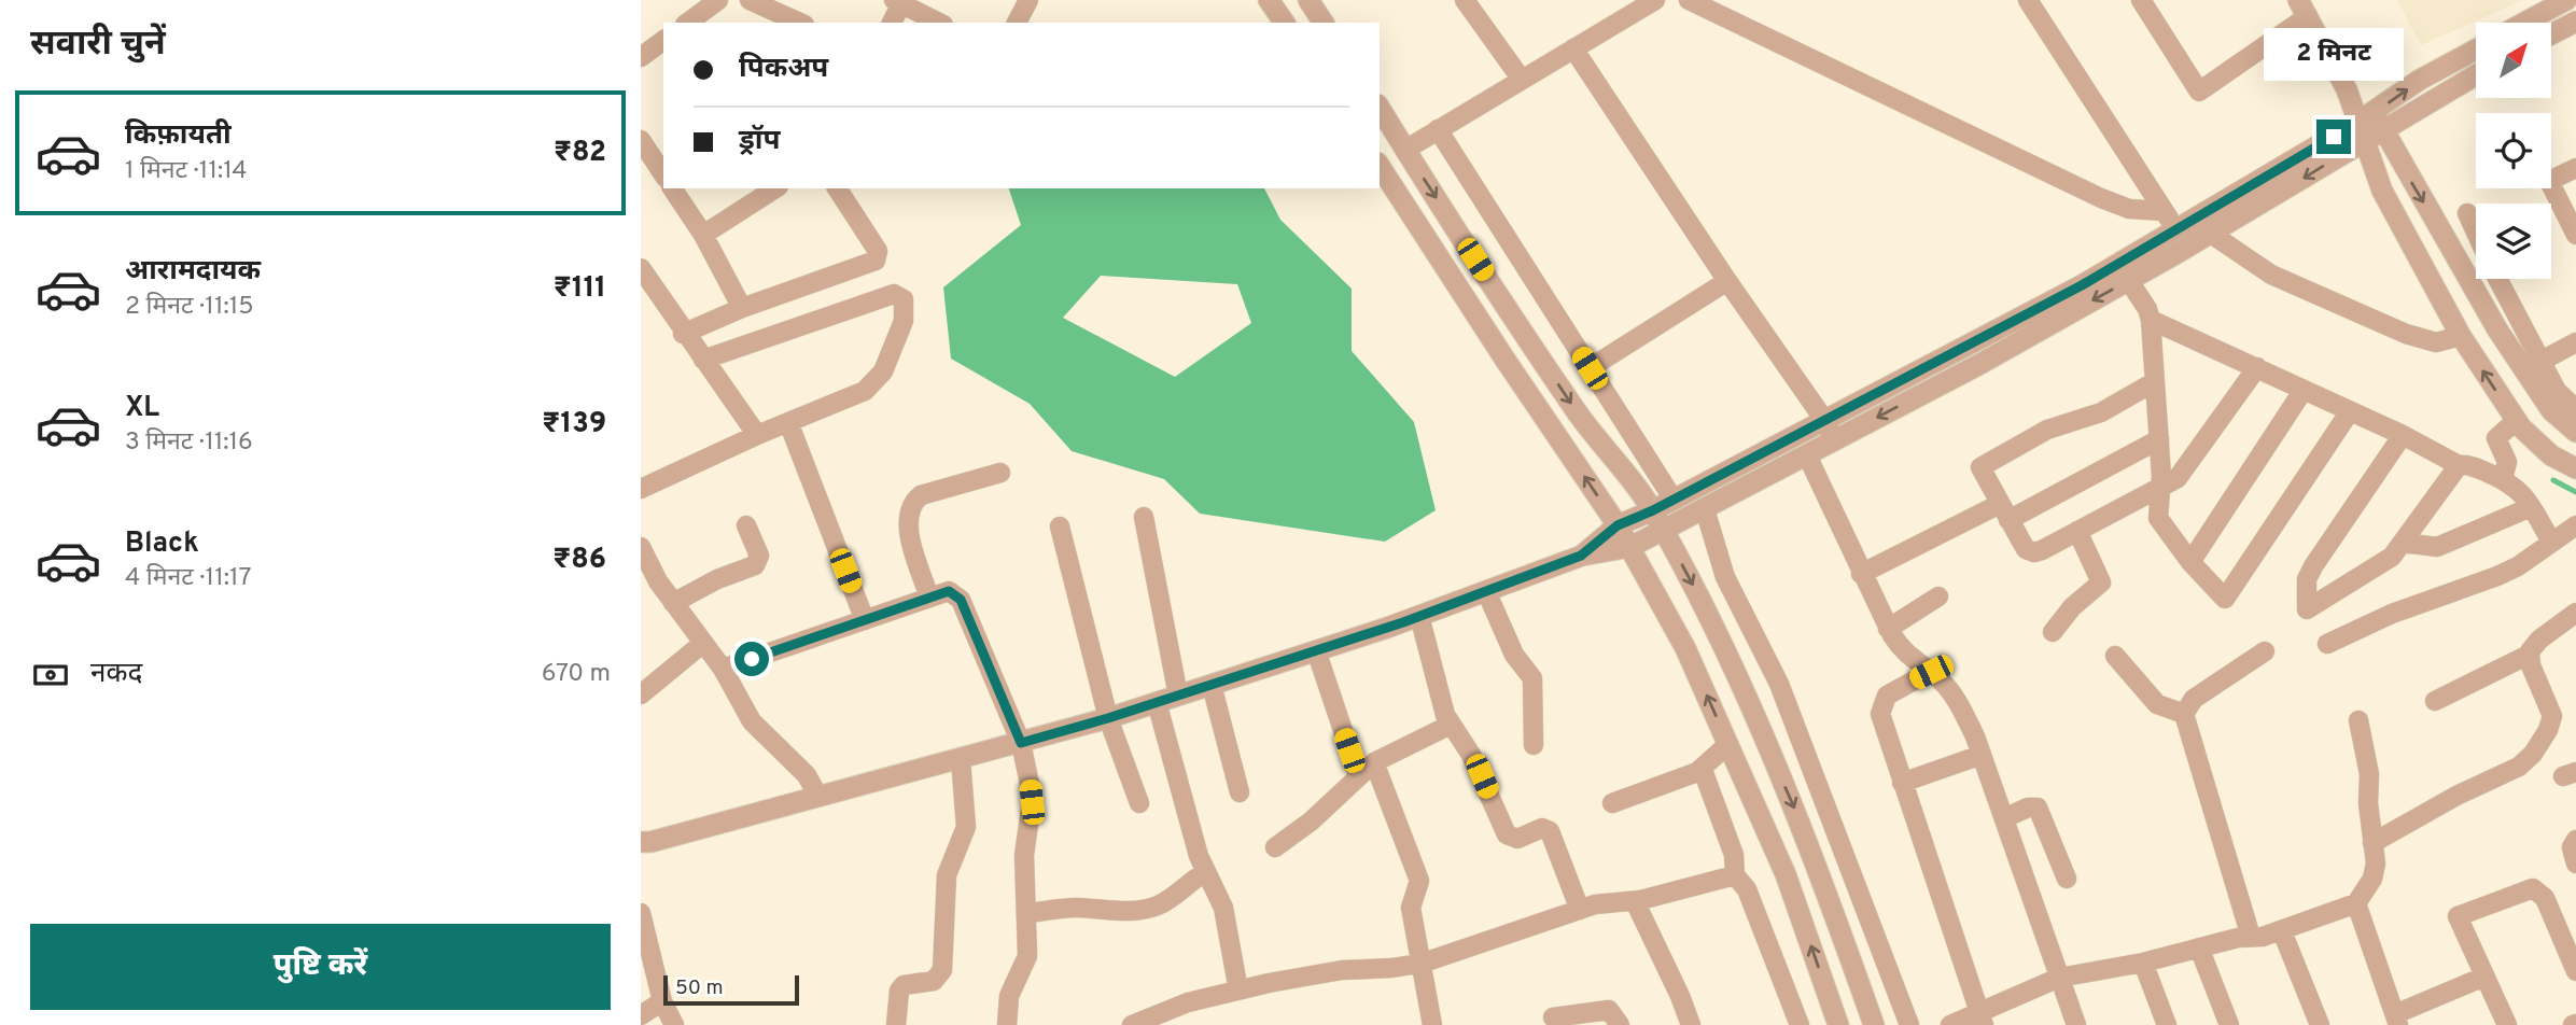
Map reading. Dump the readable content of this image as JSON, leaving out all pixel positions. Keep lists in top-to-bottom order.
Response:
{
  "scale_bar": "50 m",
  "north": "top right",
  "page": {
    "heading": "सवारी चुनें",
    "banner": ["पिकअप", "ड्रॉप"],
    "bubble": "2 मिनट",
    "list": [
      {
        "name": "किफ़ायती",
        "note": "1 मिनट · 11:14",
        "value": "₹82"
      },
      {
        "name": "आरामदायक",
        "note": "2 मिनट · 11:15",
        "value": "₹111"
      },
      {
        "name": "XL",
        "note": "3 मिनट · 11:16",
        "value": "₹139"
      },
      {
        "name": "Black",
        "note": "4 मिनट · 11:17",
        "value": "₹86"
      }
    ],
    "pay": ["नकद", "670 m"],
    "buttons": "पुष्टि करें",
    "scale": "50 m"
  }
}
